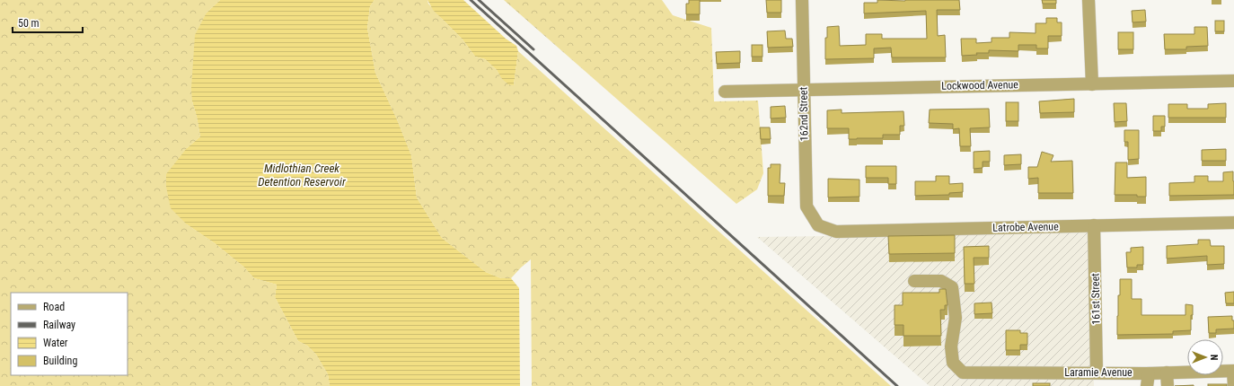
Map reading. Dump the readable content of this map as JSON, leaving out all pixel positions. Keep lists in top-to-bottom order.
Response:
{
  "streets": {
    "street": [
      "Lockwood Avenue",
      "162nd Street",
      "Latrobe Avenue",
      "161st Street",
      "Laramie Avenue"
    ]
  },
  "crossings": [
    ["Lockwood Avenue", "162nd Street"],
    ["162nd Street", "Latrobe Avenue"],
    ["Latrobe Avenue", "161st Street"],
    ["161st Street", "Laramie Avenue"]
  ],
  "water": ["Midlothian Creek Detention Reservoir"],
  "legend": [
    "Road",
    "Railway",
    "Water",
    "Building"
  ],
  "scale_bar": "50 m",
  "north": "right"
}
